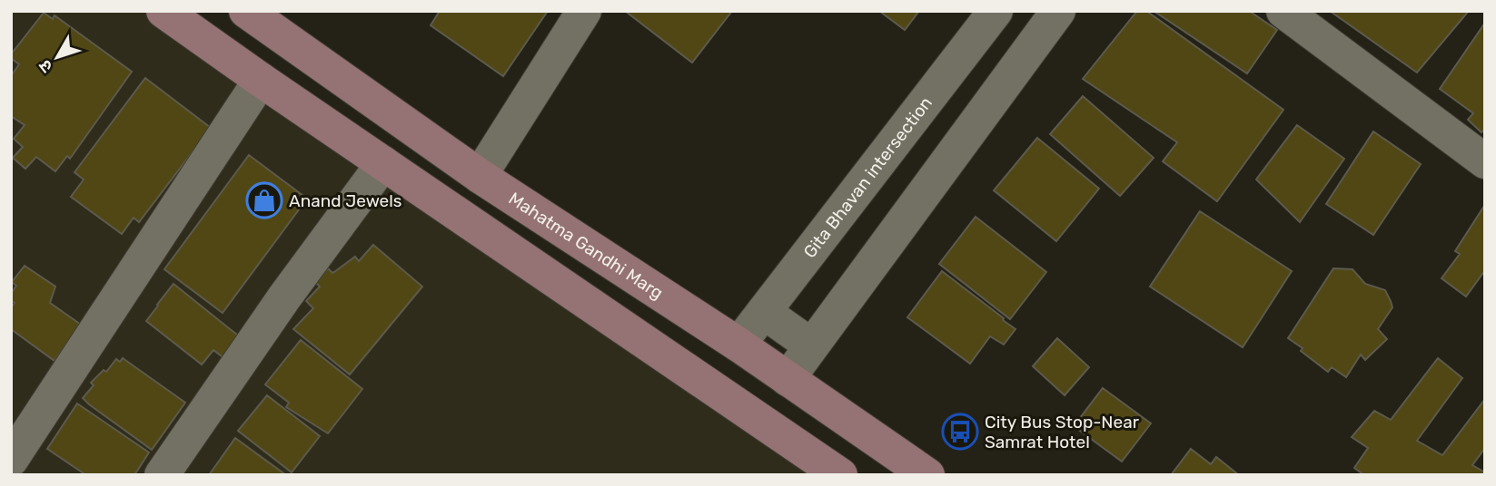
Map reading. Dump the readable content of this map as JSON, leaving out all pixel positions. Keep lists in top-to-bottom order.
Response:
{
  "streets": {
    "main road": ["Mahatma Gandhi Marg"],
    "street": ["Gita Bhavan intersection"]
  },
  "crossings": [
    ["Gita Bhavan intersection", "Mahatma Gandhi Marg"]
  ],
  "places": {
    "shop": ["Anand Jewels"],
    "bus stop": ["City Bus Stop-Near Samrat Hotel"]
  },
  "north": "bottom left"
}
